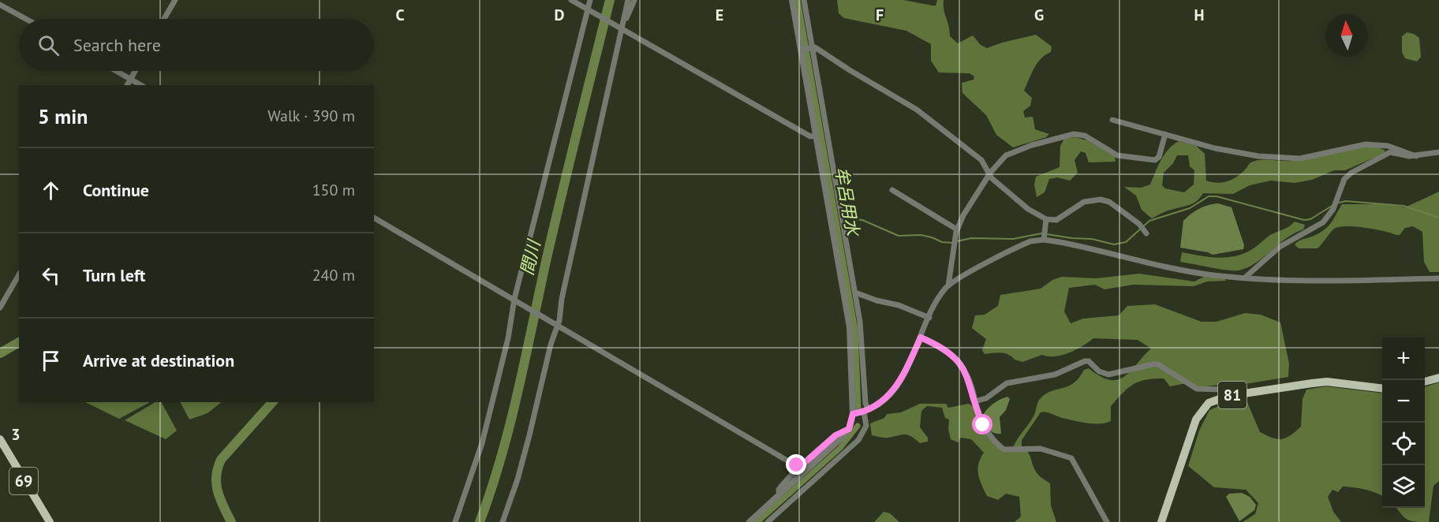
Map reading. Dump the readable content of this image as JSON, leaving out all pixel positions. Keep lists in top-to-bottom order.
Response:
{
  "streets": {
    "main road": ["81", "69"]
  },
  "water": ["牟呂用水", "間川"],
  "north": "top",
  "page": {
    "search": "Search here",
    "heading": ["5 min", "Walk · 390 m"],
    "list": [
      ["Continue", "150 m"],
      ["Turn left", "240 m"],
      "Arrive at destination"
    ],
    "map_buttons": ["+", "−"]
  },
  "grid": {
    "columns": [
      "C",
      "D",
      "E",
      "F",
      "G",
      "H"
    ],
    "rows": ["3"]
  }
}
